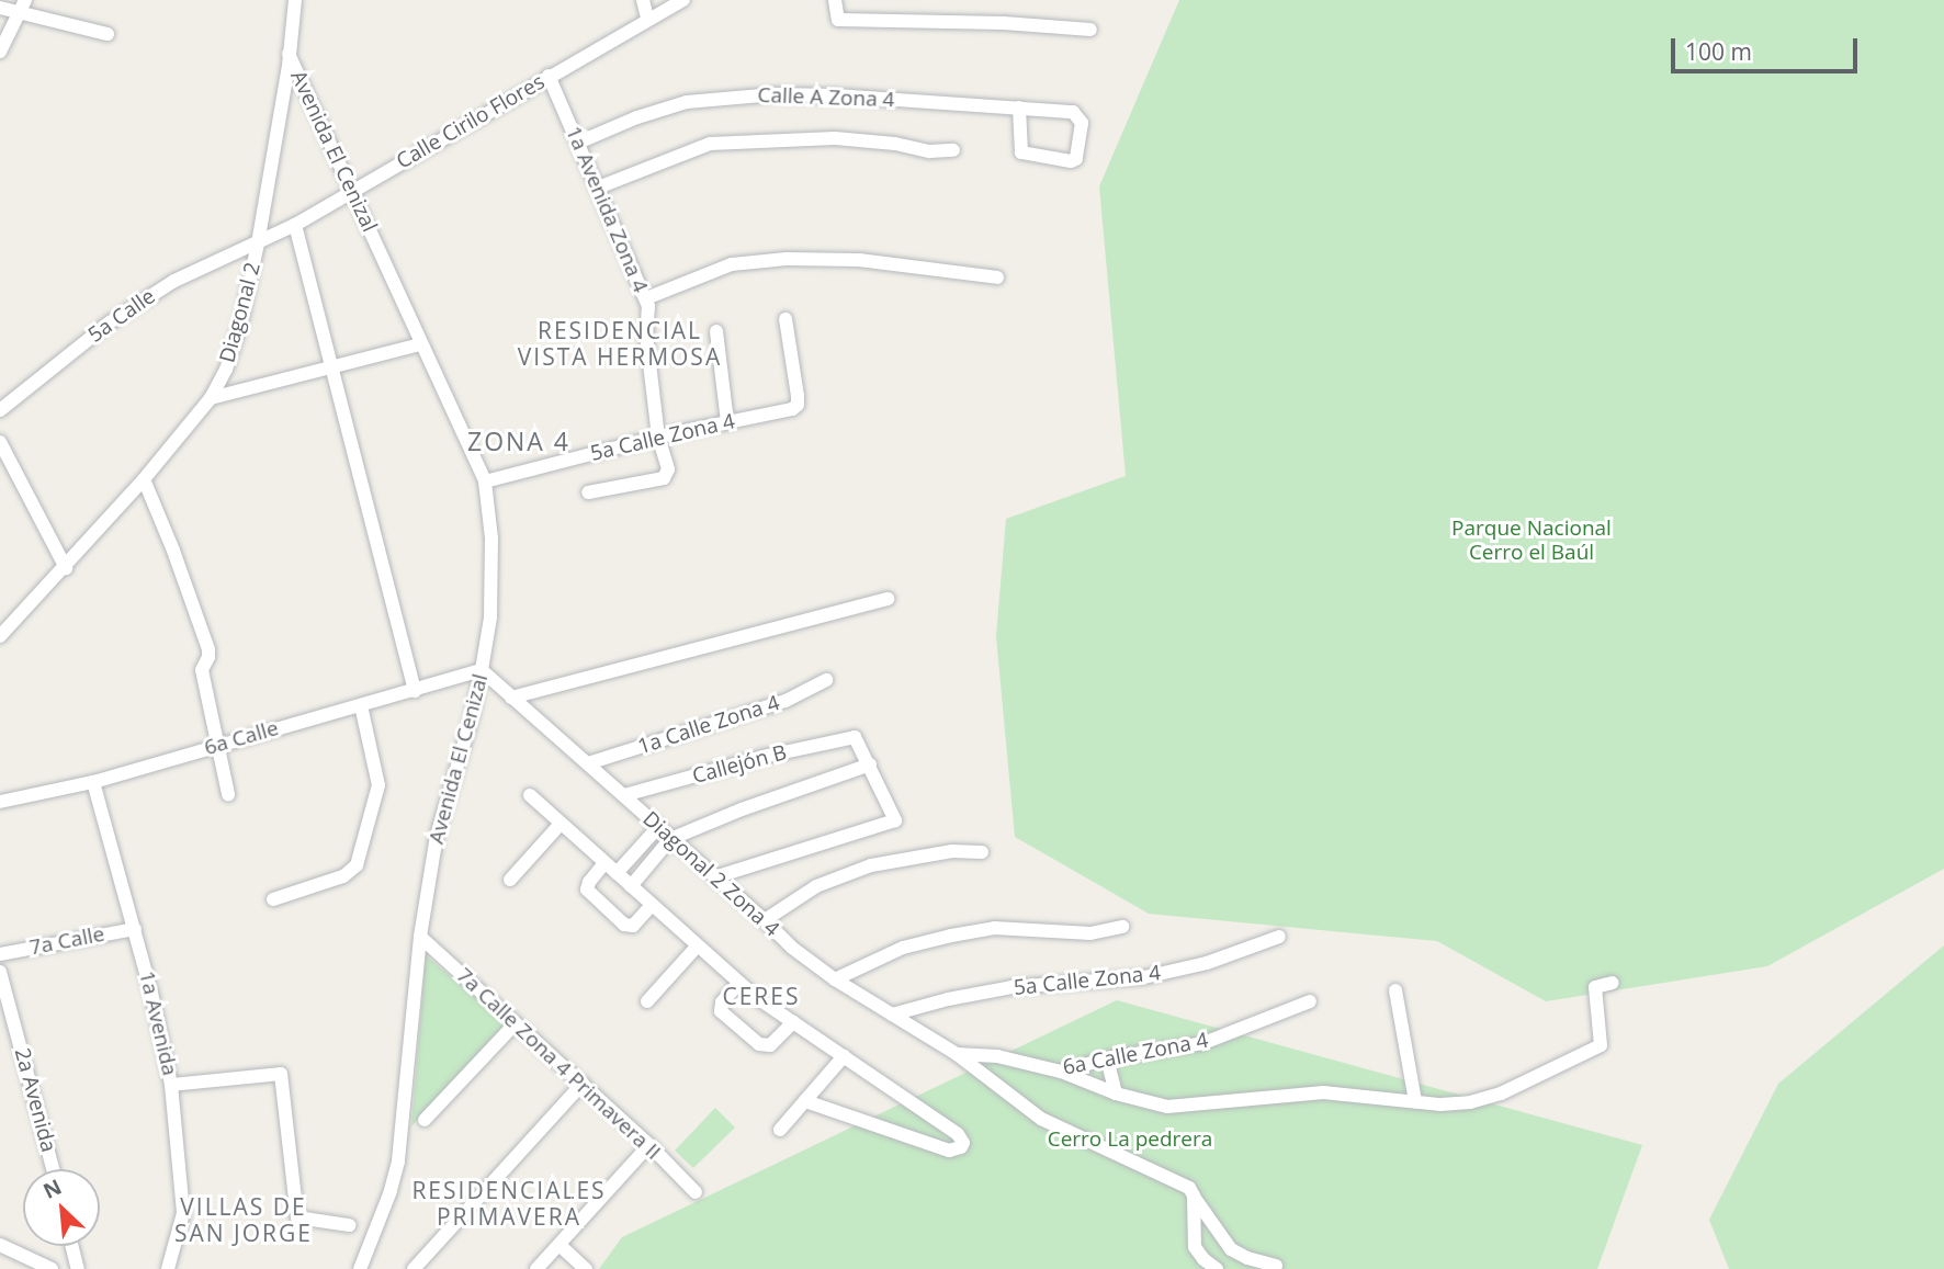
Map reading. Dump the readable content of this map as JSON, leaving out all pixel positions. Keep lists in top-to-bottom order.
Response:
{
  "streets": {
    "street": [
      "Calle A Zona 4",
      "Calle Cirilo Flores",
      "Avenida El Cenizal",
      "1a Avenida Zona 4",
      "Diagonal 2",
      "5a Calle",
      "5a Calle Zona 4",
      "1a Calle Zona 4",
      "6a Calle",
      "Callejón B",
      "Diagonal 2 Zona 4",
      "7a Calle",
      "1a Avenida",
      "6a Calle Zona 4",
      "7a Calle Zona 4 Primavera II",
      "2a Avenida"
    ]
  },
  "crossings": [
    ["Calle A Zona 4", "1a Avenida Zona 4"],
    ["Calle Cirilo Flores", "Avenida El Cenizal"],
    ["Calle Cirilo Flores", "1a Avenida Zona 4"],
    ["Calle Cirilo Flores", "Diagonal 2"],
    ["Calle Cirilo Flores", "5a Calle"],
    ["Avenida El Cenizal", "Diagonal 2"],
    ["Avenida El Cenizal", "5a Calle Zona 4"],
    ["Avenida El Cenizal", "6a Calle"],
    ["Avenida El Cenizal", "Diagonal 2 Zona 4"],
    ["Avenida El Cenizal", "7a Calle Zona 4 Primavera II"],
    ["1a Avenida Zona 4", "5a Calle Zona 4"],
    ["Diagonal 2", "5a Calle"],
    ["5a Calle Zona 4", "Diagonal 2 Zona 4"],
    ["1a Calle Zona 4", "Diagonal 2 Zona 4"],
    ["6a Calle", "Diagonal 2 Zona 4"],
    ["6a Calle", "1a Avenida"],
    ["Callejón B", "Diagonal 2 Zona 4"],
    ["Diagonal 2 Zona 4", "6a Calle Zona 4"],
    ["7a Calle", "1a Avenida"]
  ],
  "districts": [
    "RESIDENCIAL VISTA HERMOSA",
    "ZONA 4",
    "CERES",
    "RESIDENCIALES PRIMAVERA",
    "VILLAS DE SAN JORGE"
  ],
  "parks": ["Parque Nacional Cerro el Baúl", "Cerro La pedrera"],
  "scale_bar": "100 m",
  "north": "top left"
}
